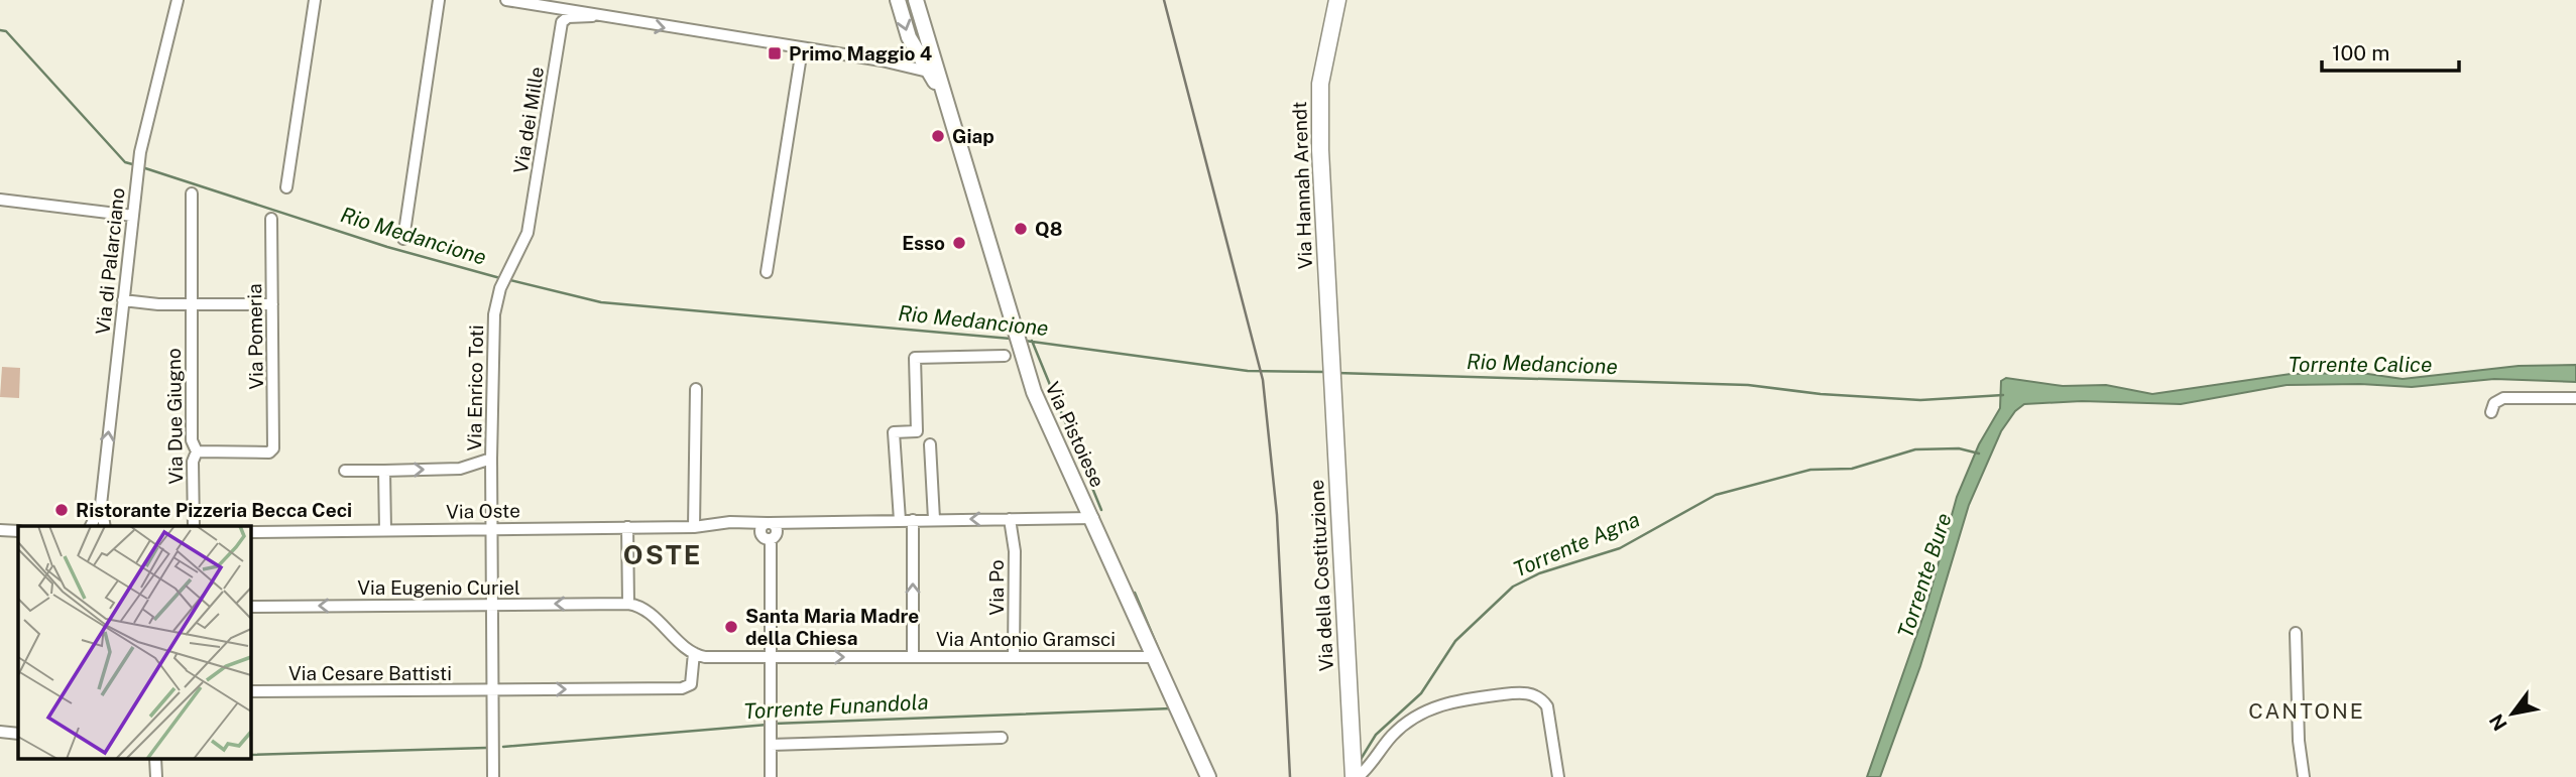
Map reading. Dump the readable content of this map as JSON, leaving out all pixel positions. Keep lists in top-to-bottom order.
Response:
{
  "streets": {
    "main road": ["Via Hannah Arendt", "Via della Costituzione"],
    "street": [
      "Via dei Mille",
      "Via di Palarciano",
      "Via Pomeria",
      "Via Enrico Toti",
      "Via Due Giugno",
      "Via Pistoiese",
      "Via Oste",
      "Via Eugenio Curiel",
      "Via Po",
      "Via Antonio Gramsci",
      "Via Cesare Battisti"
    ]
  },
  "crossings": [
    ["Via dei Mille", "Via Enrico Toti"],
    ["Via Hannah Arendt", "Via della Costituzione"],
    ["Via Pomeria", "Via Due Giugno"],
    ["Via Enrico Toti", "Via Oste"],
    ["Via Enrico Toti", "Via Eugenio Curiel"],
    ["Via Enrico Toti", "Via Cesare Battisti"],
    ["Via Pistoiese", "Via Oste"],
    ["Via Pistoiese", "Via Antonio Gramsci"],
    ["Via Oste", "Via Po"],
    ["Via Po", "Via Antonio Gramsci"],
    ["Via Antonio Gramsci", "Via Cesare Battisti"]
  ],
  "one_way": ["Via di Palarciano", "Via Eugenio Curiel", "Via Cesare Battisti"],
  "districts": ["OSTE", "CANTONE"],
  "water": [
    "Rio Medancione",
    "Torrente Calice",
    "Torrente Agna",
    "Torrente Bure",
    "Torrente Funandola"
  ],
  "places": {
    "transit": ["Primo Maggio 4"],
    "other": [
      "Giap",
      "Q8",
      "Esso",
      "Ristorante Pizzeria Becca Ceci",
      "Santa Maria Madre della Chiesa"
    ]
  },
  "scale_bar": "100 m",
  "north": "bottom left"
}
